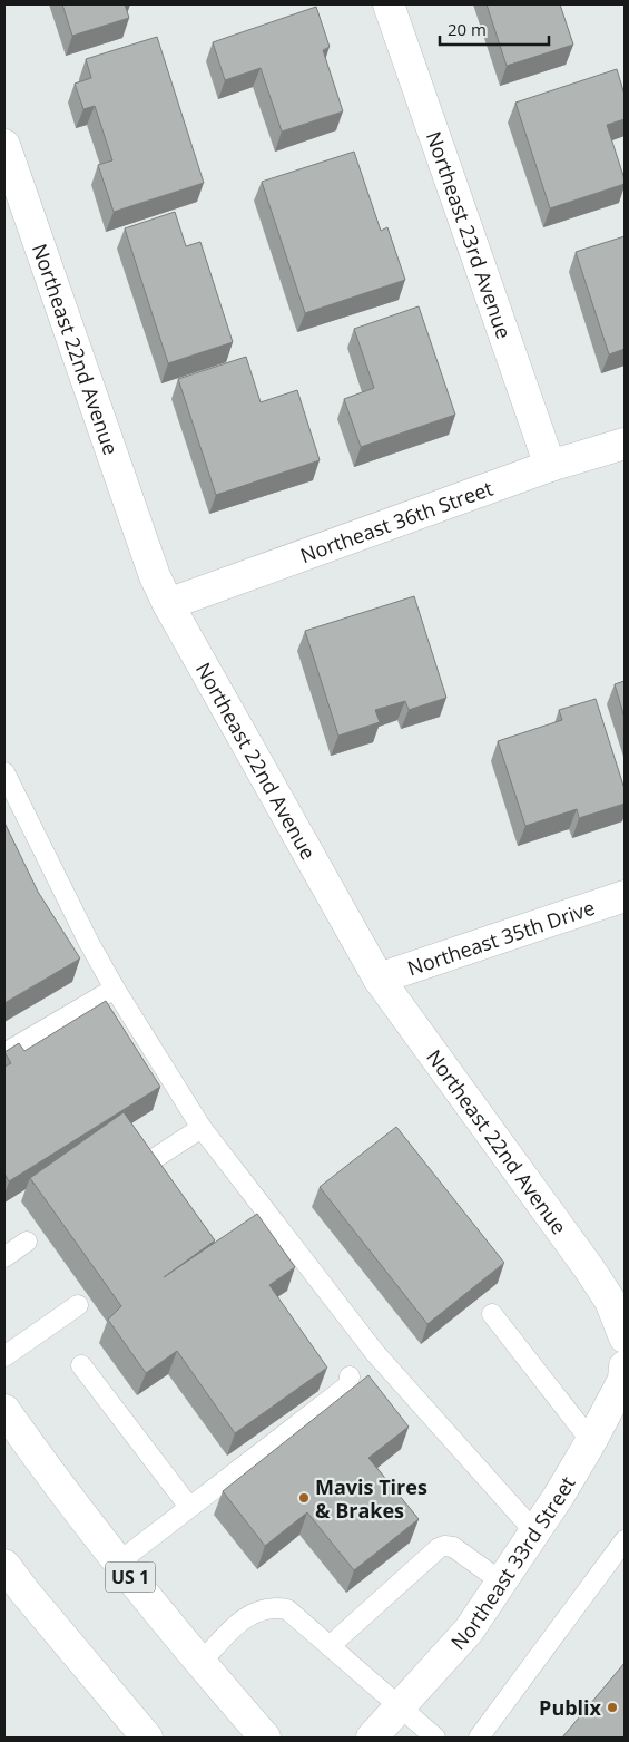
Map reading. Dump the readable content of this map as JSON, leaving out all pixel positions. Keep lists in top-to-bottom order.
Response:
{
  "streets": {
    "street": [
      "Northeast 23rd Avenue",
      "Northeast 22nd Avenue",
      "Northeast 36th Street",
      "Northeast 35th Drive",
      "Northeast 33rd Street",
      "US 1"
    ]
  },
  "crossings": [
    ["Northeast 23rd Avenue", "Northeast 36th Street"],
    ["Northeast 22nd Avenue", "Northeast 36th Street"],
    ["Northeast 22nd Avenue", "Northeast 35th Drive"]
  ],
  "places": ["Mavis Tires & Brakes", "Publix"],
  "scale_bar": "20 m"
}
